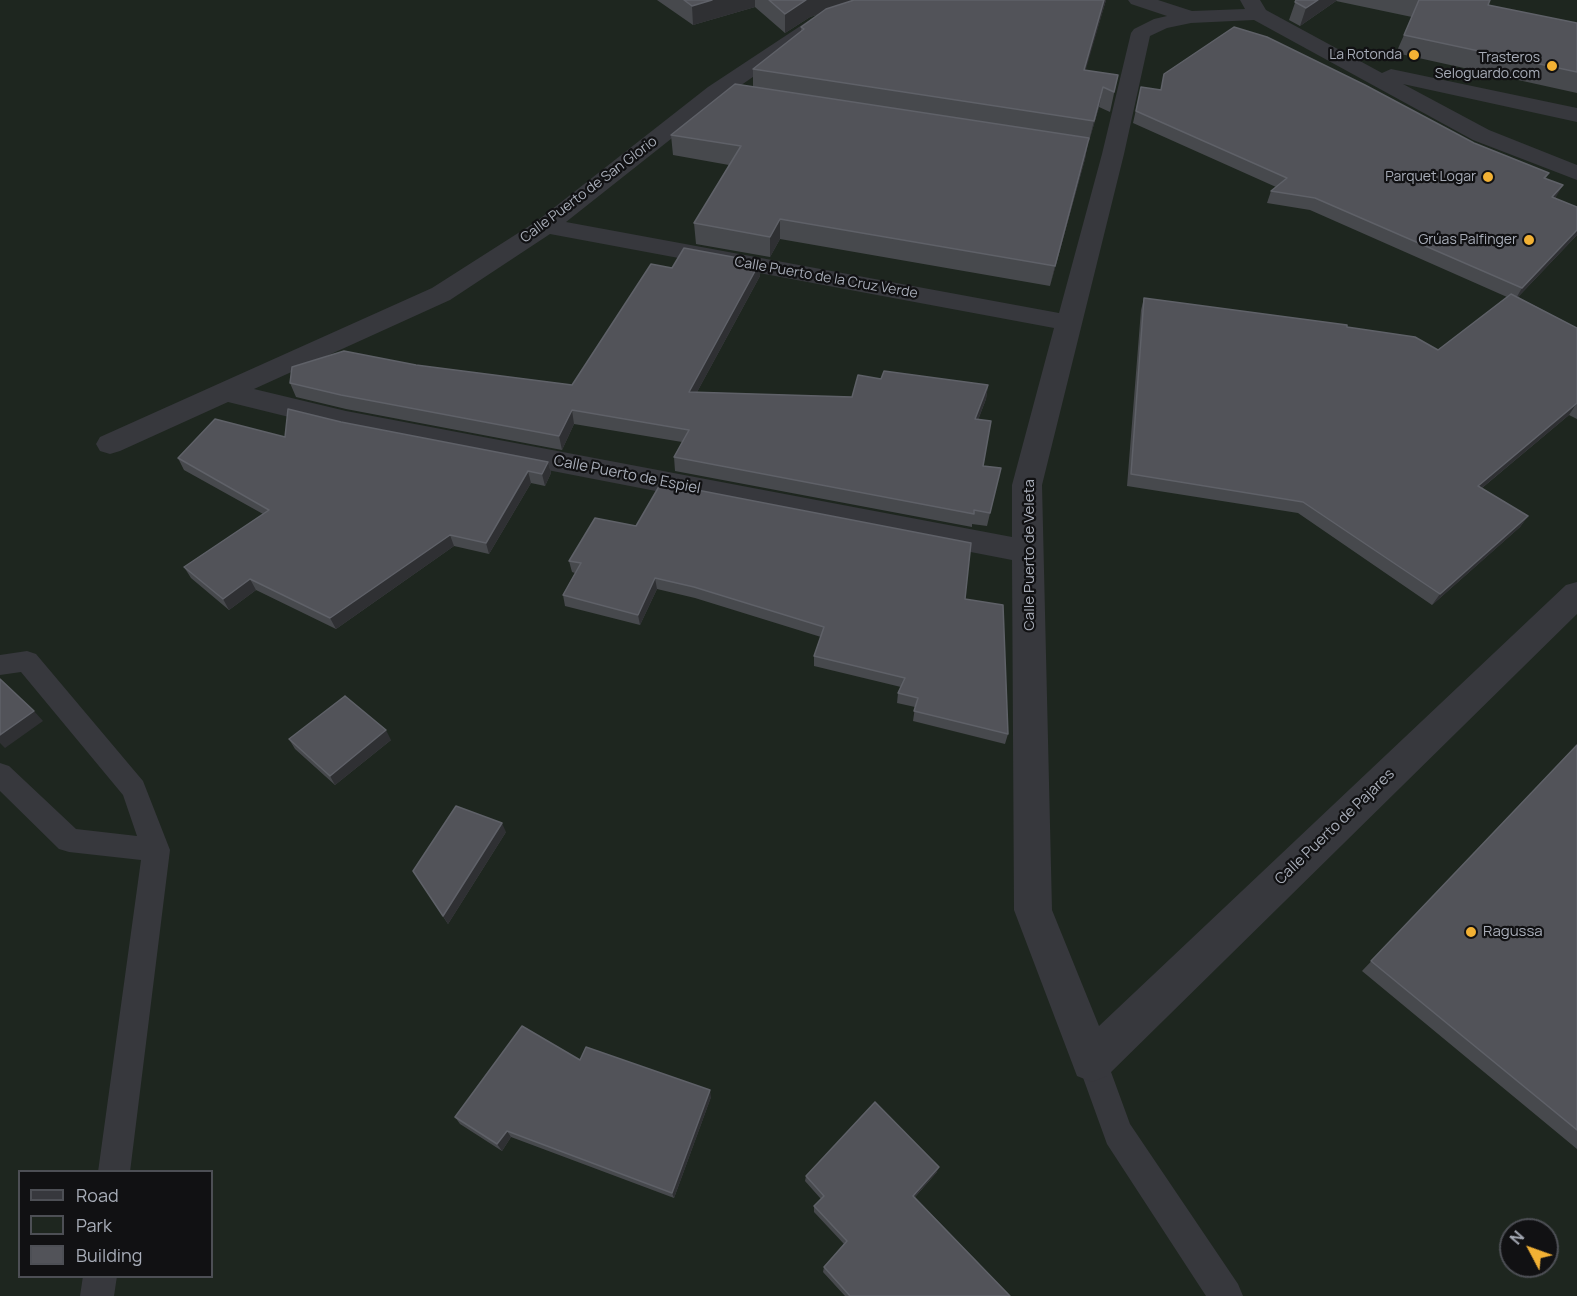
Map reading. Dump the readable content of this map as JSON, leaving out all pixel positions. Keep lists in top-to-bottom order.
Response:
{
  "streets": {
    "street": [
      "Calle Puerto de San Glorio",
      "Calle Puerto de la Cruz Verde",
      "Calle Puerto de Espiel",
      "Calle Puerto de Veleta",
      "Calle Puerto de Pajares"
    ]
  },
  "crossings": [
    ["Calle Puerto de San Glorio", "Calle Puerto de la Cruz Verde"],
    ["Calle Puerto de San Glorio", "Calle Puerto de Espiel"],
    ["Calle Puerto de la Cruz Verde", "Calle Puerto de Veleta"],
    ["Calle Puerto de Espiel", "Calle Puerto de Veleta"],
    ["Calle Puerto de Veleta", "Calle Puerto de Pajares"]
  ],
  "places": [
    "La Rotonda",
    "Trasteros Seloguardo.com",
    "Parquet Logar",
    "Grúas Palfinger",
    "Ragussa"
  ],
  "legend": ["Road", "Park", "Building"],
  "north": "top left"
}
